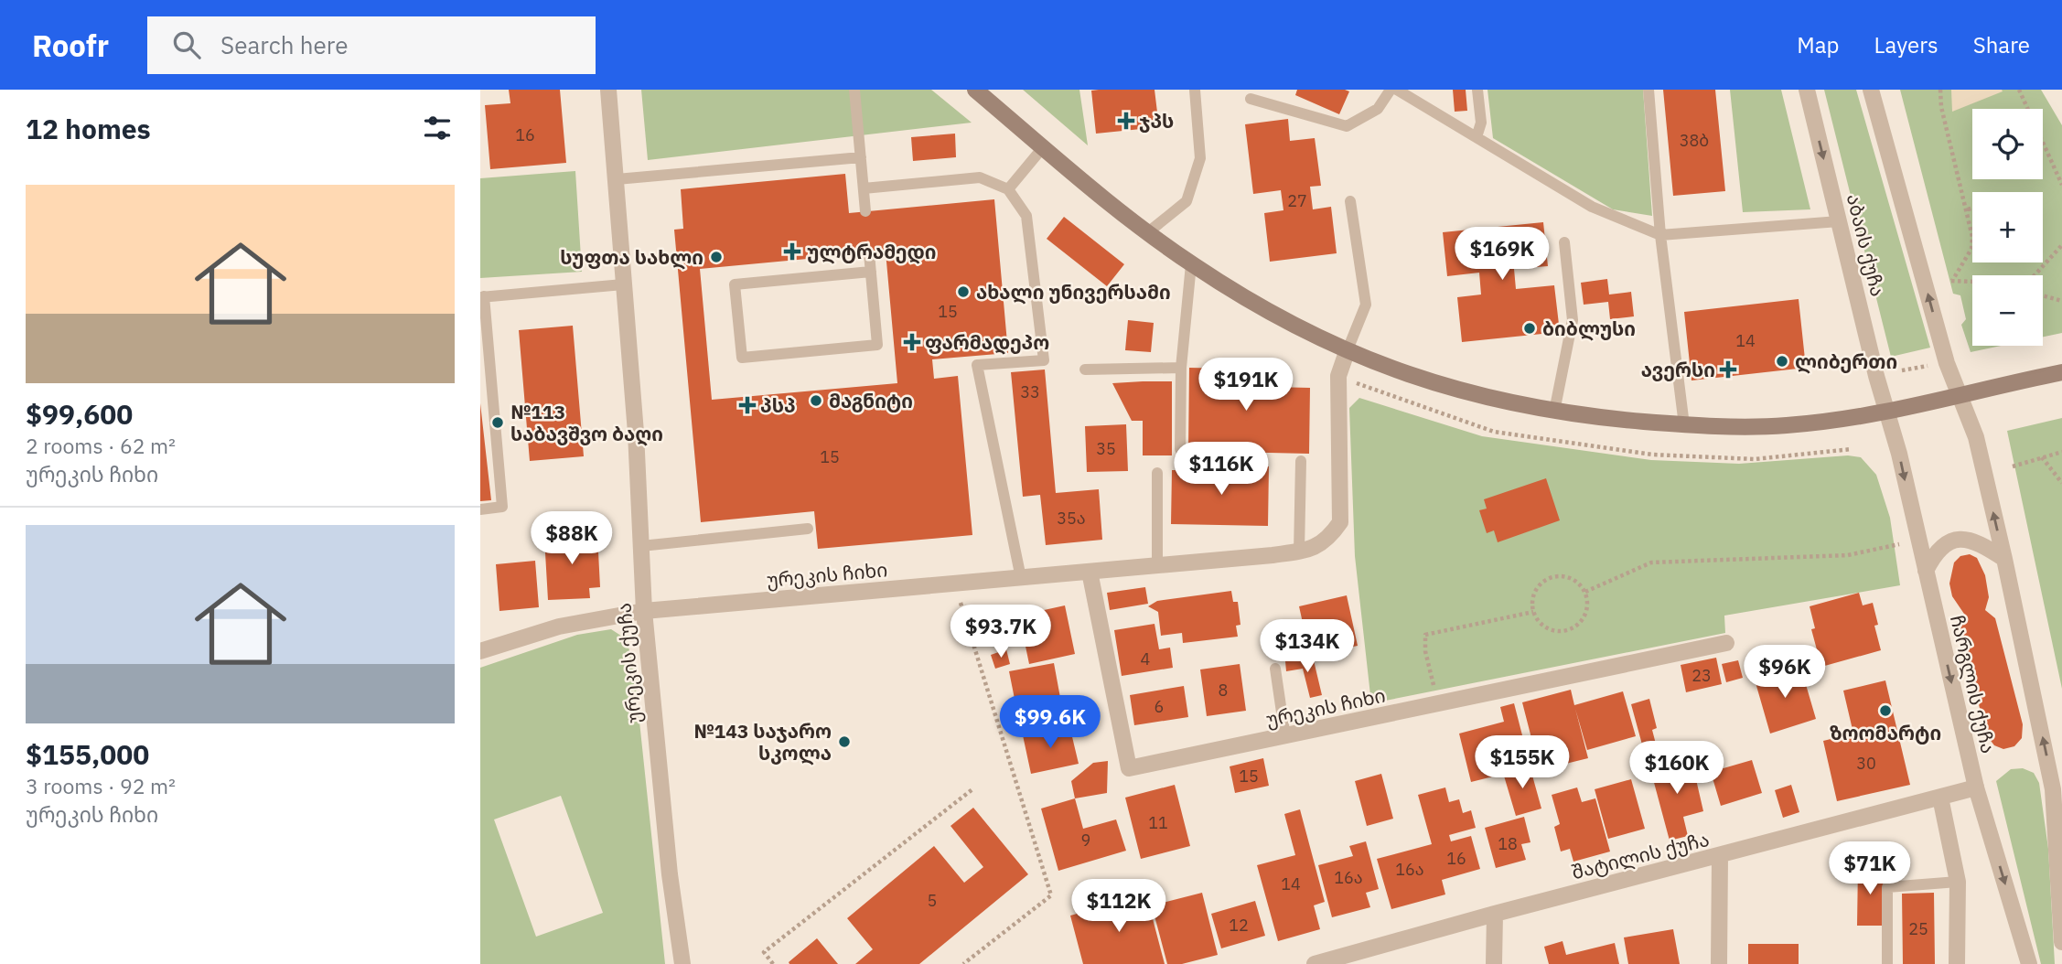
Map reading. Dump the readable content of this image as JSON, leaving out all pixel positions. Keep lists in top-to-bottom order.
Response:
{
  "streets": {
    "street": [
      "აბაის ქუჩა",
      "ურეკის ჩიხი",
      "ურეკის ქუჩა",
      "ჩარგლის ქუჩა",
      "შატილის ქუჩა"
    ]
  },
  "crossings": [
    ["აბაის ქუჩა", "ჩარგლის ქუჩა"],
    ["ურეკის ჩიხი", "ურეკის ქუჩა"],
    ["ჩარგლის ქუჩა", "შატილის ქუჩა"]
  ],
  "places": {
    "health": [
      "ჯპს",
      "ულტრამედი",
      "ფარმადეპო",
      "ავერსი",
      "პსპ"
    ],
    "other": [
      "სუფთა სახლი",
      "ახალი უნივერსამი",
      "ბიბლუსი",
      "ლიბერთი",
      "მაგნიტი",
      "№113 საბავშვო ბაღი",
      "ზოომარტი",
      "№143 საჯარო სკოლა"
    ]
  },
  "house_numbers": [
    "16",
    "38ბ",
    "27",
    "15",
    "14",
    "33",
    "35",
    "15",
    "35ა",
    "4",
    "23",
    "8",
    "6",
    "30",
    "15",
    "11",
    "9",
    "18",
    "16",
    "16ა",
    "16ა",
    "14",
    "5",
    "12",
    "25"
  ],
  "page": {
    "header": "Roofr",
    "search": "Search here",
    "nav": ["Map", "Layers", "Share"],
    "heading": "12 homes",
    "map_buttons": ["+", "−"],
    "list": [
      {
        "name": "$99,600",
        "note": "2 rooms · 62 m² · ურეკის ჩიხი"
      },
      {
        "name": "$155,000",
        "note": "3 rooms · 92 m² · ურეკის ჩიხი"
      }
    ],
    "price": [
      "$169K",
      "$191K",
      "$116K",
      "$88K",
      "$93.7K",
      "$134K",
      "$96K",
      "$99.6K",
      "$155K",
      "$160K",
      "$71K",
      "$112K"
    ]
  }
}
